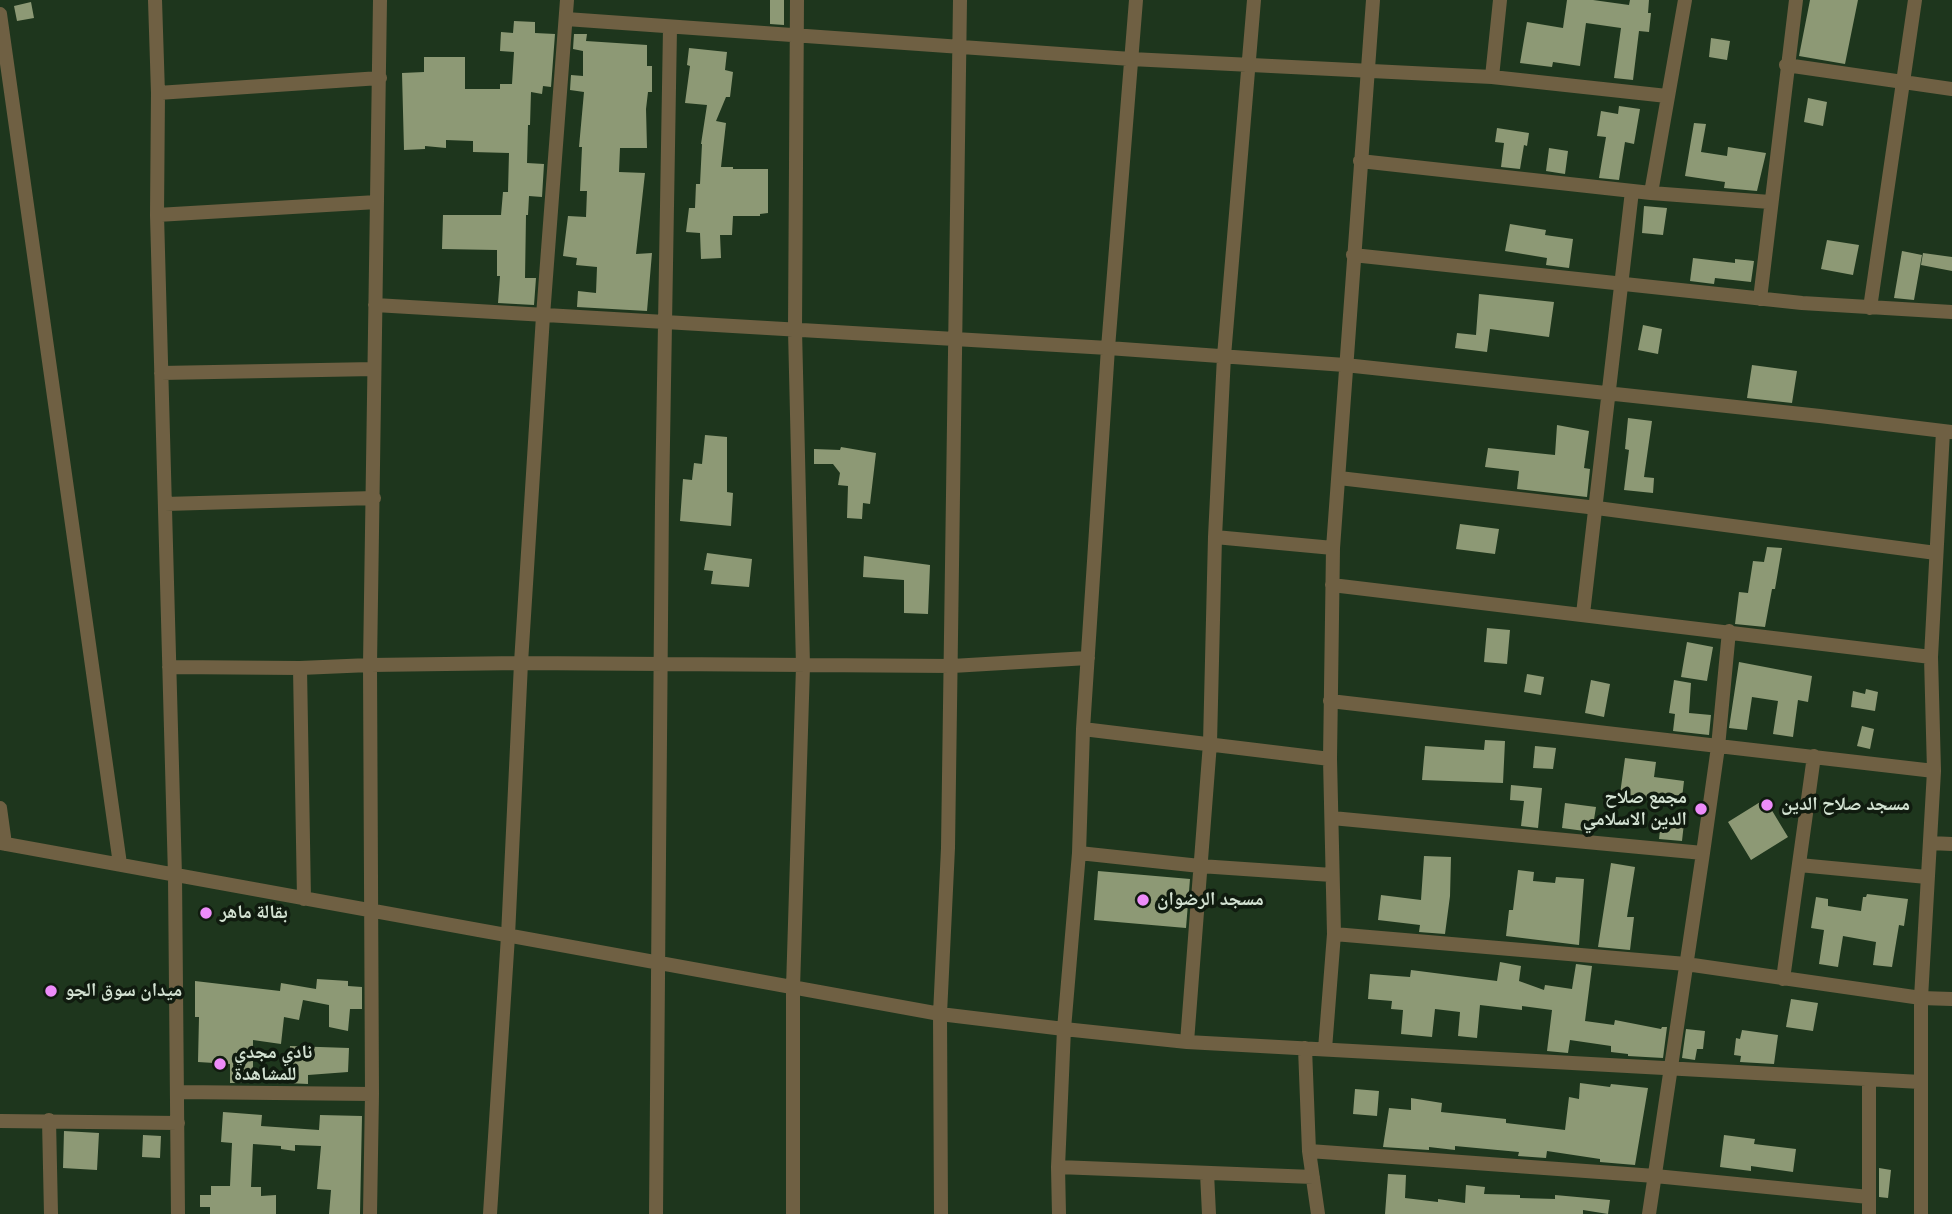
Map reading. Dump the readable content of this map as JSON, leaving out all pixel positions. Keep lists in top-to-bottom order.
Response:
{
  "places": [
    "مسجد صلاح الدين",
    "مجمع صلاح الدين الاسلامي",
    "مسجد الرضوان",
    "بقالة ماهر",
    "ميدان سوق الجو",
    "نادي مجدي للمشاهدة"
  ]
}
